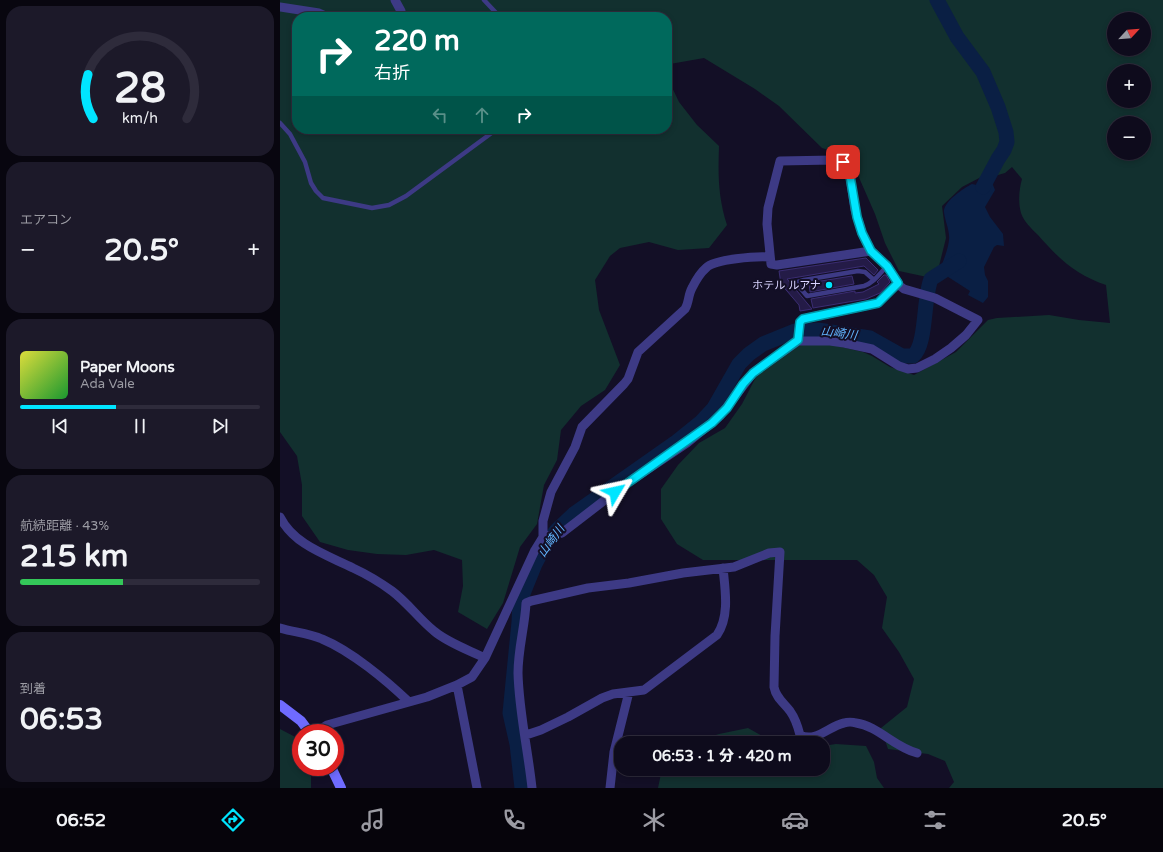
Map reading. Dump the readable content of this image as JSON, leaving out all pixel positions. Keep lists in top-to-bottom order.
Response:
{
  "water": ["山崎川"],
  "places": ["ホテル ルアナ"],
  "north": "top right",
  "page": {
    "map_buttons": ["+", "−"],
    "turn": ["220 m", "右折"],
    "tile": [
      "エアコン",
      ["航続距離 · 43%", "215 km"],
      ["到着", "06:53"]
    ],
    "heat": ["−", "20.5°", "+"],
    "song": ["Paper Moons", "Ada Vale"],
    "limit": "30",
    "trip": "06:53 · 1 分 · 420 m",
    "tabs": ["06:52", "20.5°"],
    "gauge": ["28", "km/h"]
  }
}
